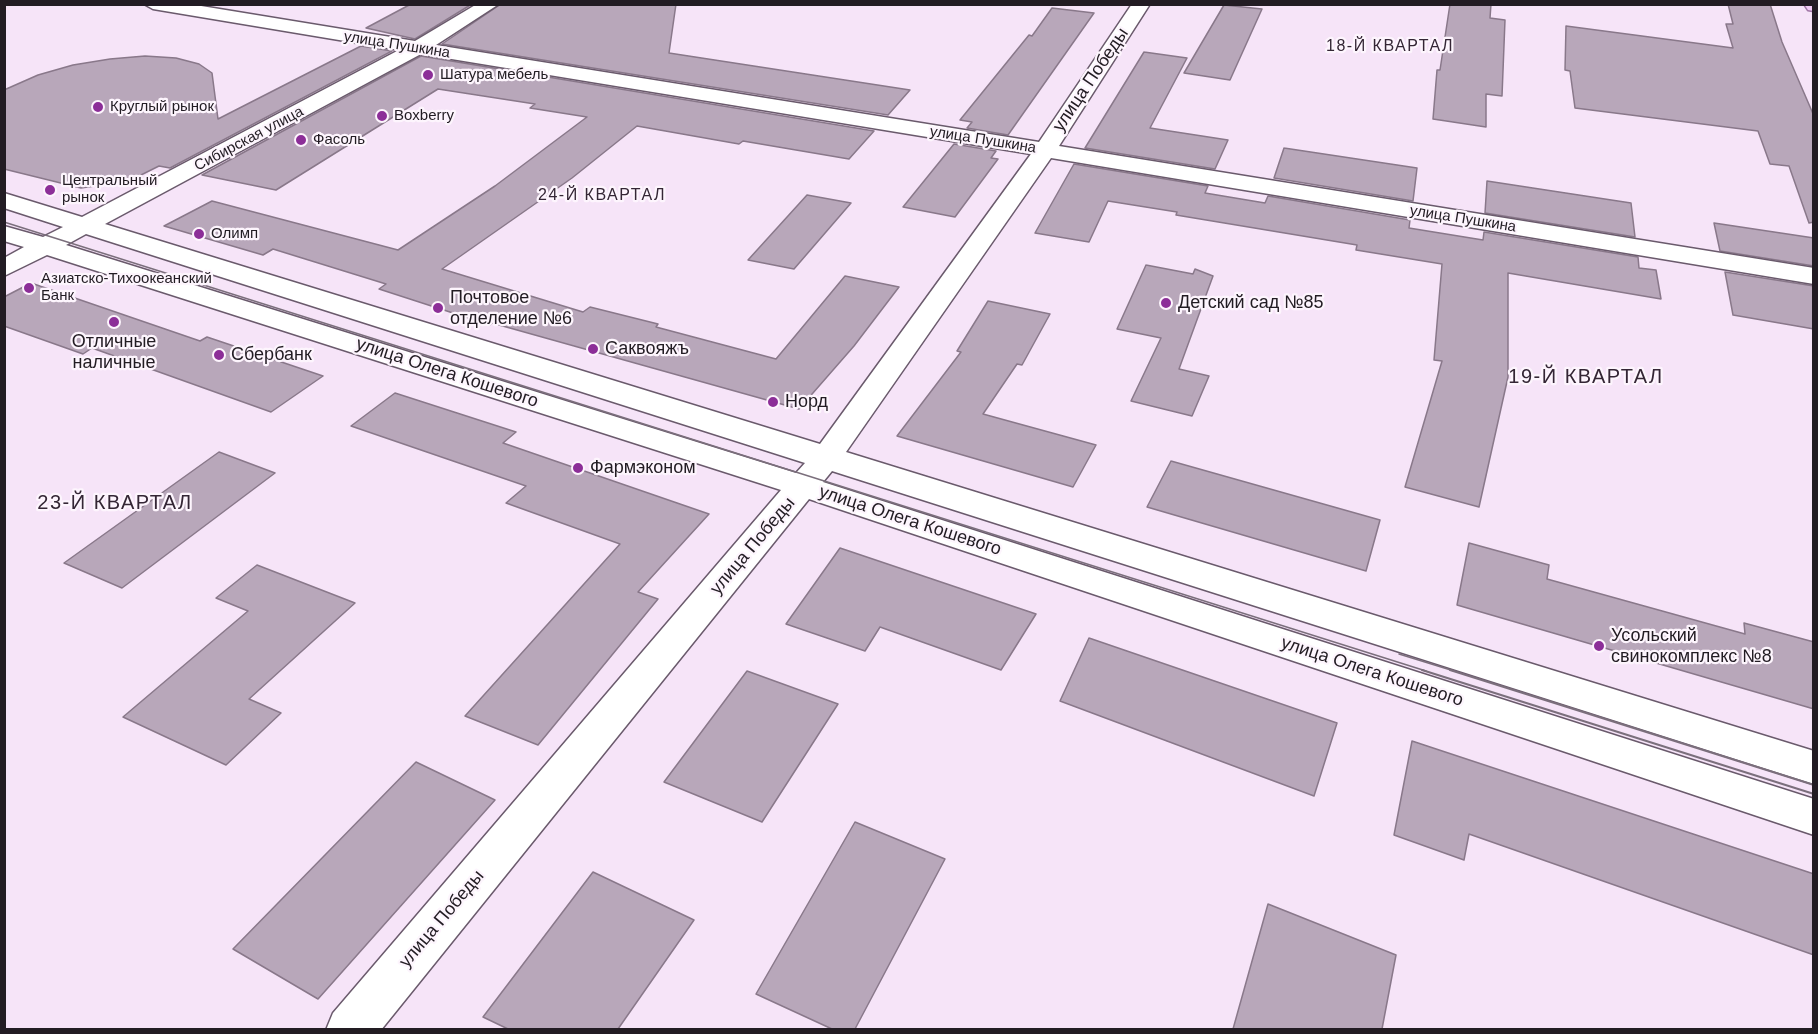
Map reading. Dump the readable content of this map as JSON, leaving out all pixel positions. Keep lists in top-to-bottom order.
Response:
{
  "streets": {
    "street": [
      "улица Пушкина",
      "улица Победы",
      "Сибирская улица",
      "улица Олега Кошевого"
    ]
  },
  "crossings": [
    ["улица Пушкина", "улица Победы"],
    ["улица Пушкина", "Сибирская улица"],
    ["улица Победы", "улица Олега Кошевого"],
    ["Сибирская улица", "улица Олега Кошевого"]
  ],
  "districts": [
    "18-Й КВАРТАЛ",
    "24-Й КВАРТАЛ",
    "19-Й КВАРТАЛ",
    "23-Й КВАРТАЛ"
  ],
  "places": [
    "Шатура мебель",
    "Круглый рынок",
    "Boxberry",
    "Фасоль",
    "Центральный рынок",
    "Олимп",
    "Азиатско-Тихоокеанский Банк",
    "Детский сад №85",
    "Почтовое отделение №6",
    "Отличные наличные",
    "Саквояжъ",
    "Сбербанк",
    "Норд",
    "Фармэконом",
    "Усольский свинокомплекс №8"
  ]
}
